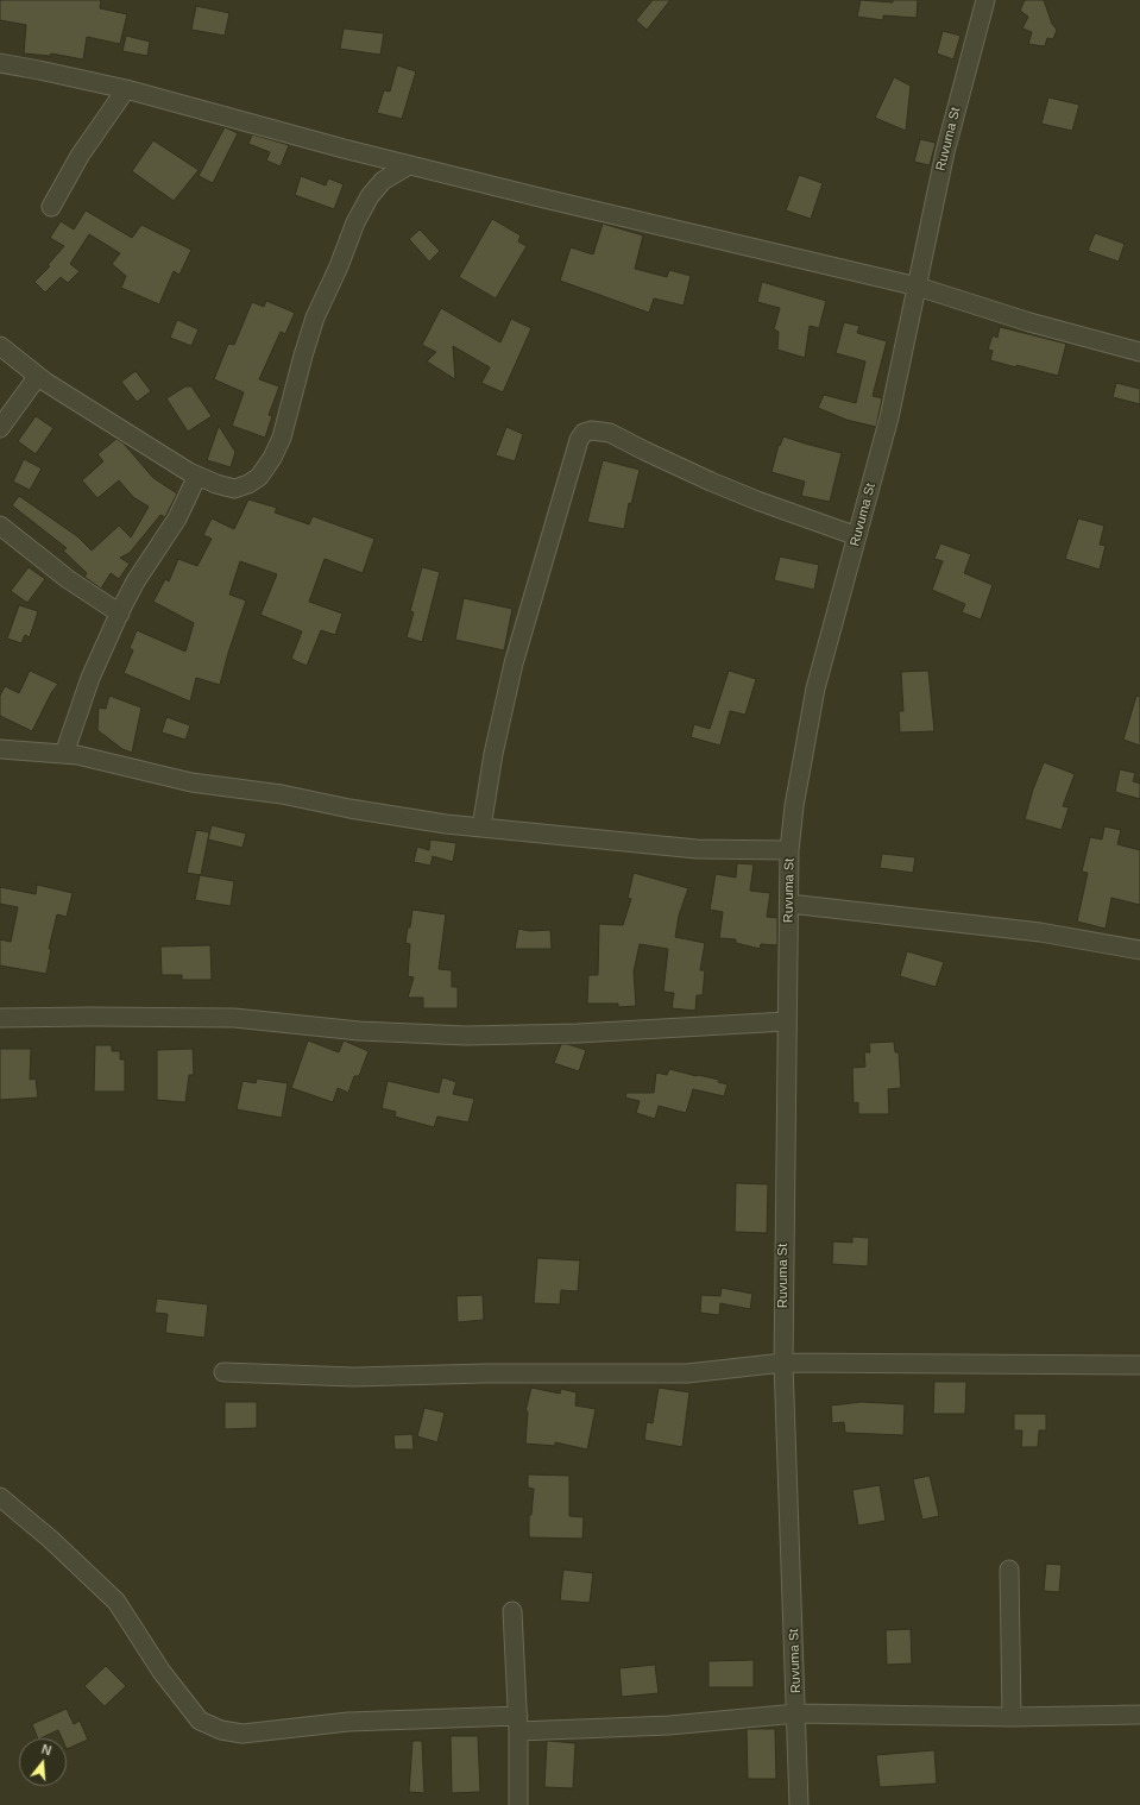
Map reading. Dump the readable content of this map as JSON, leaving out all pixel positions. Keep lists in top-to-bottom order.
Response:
{
  "streets": {
    "street": ["Ruvuma St"]
  },
  "north": "top"
}
